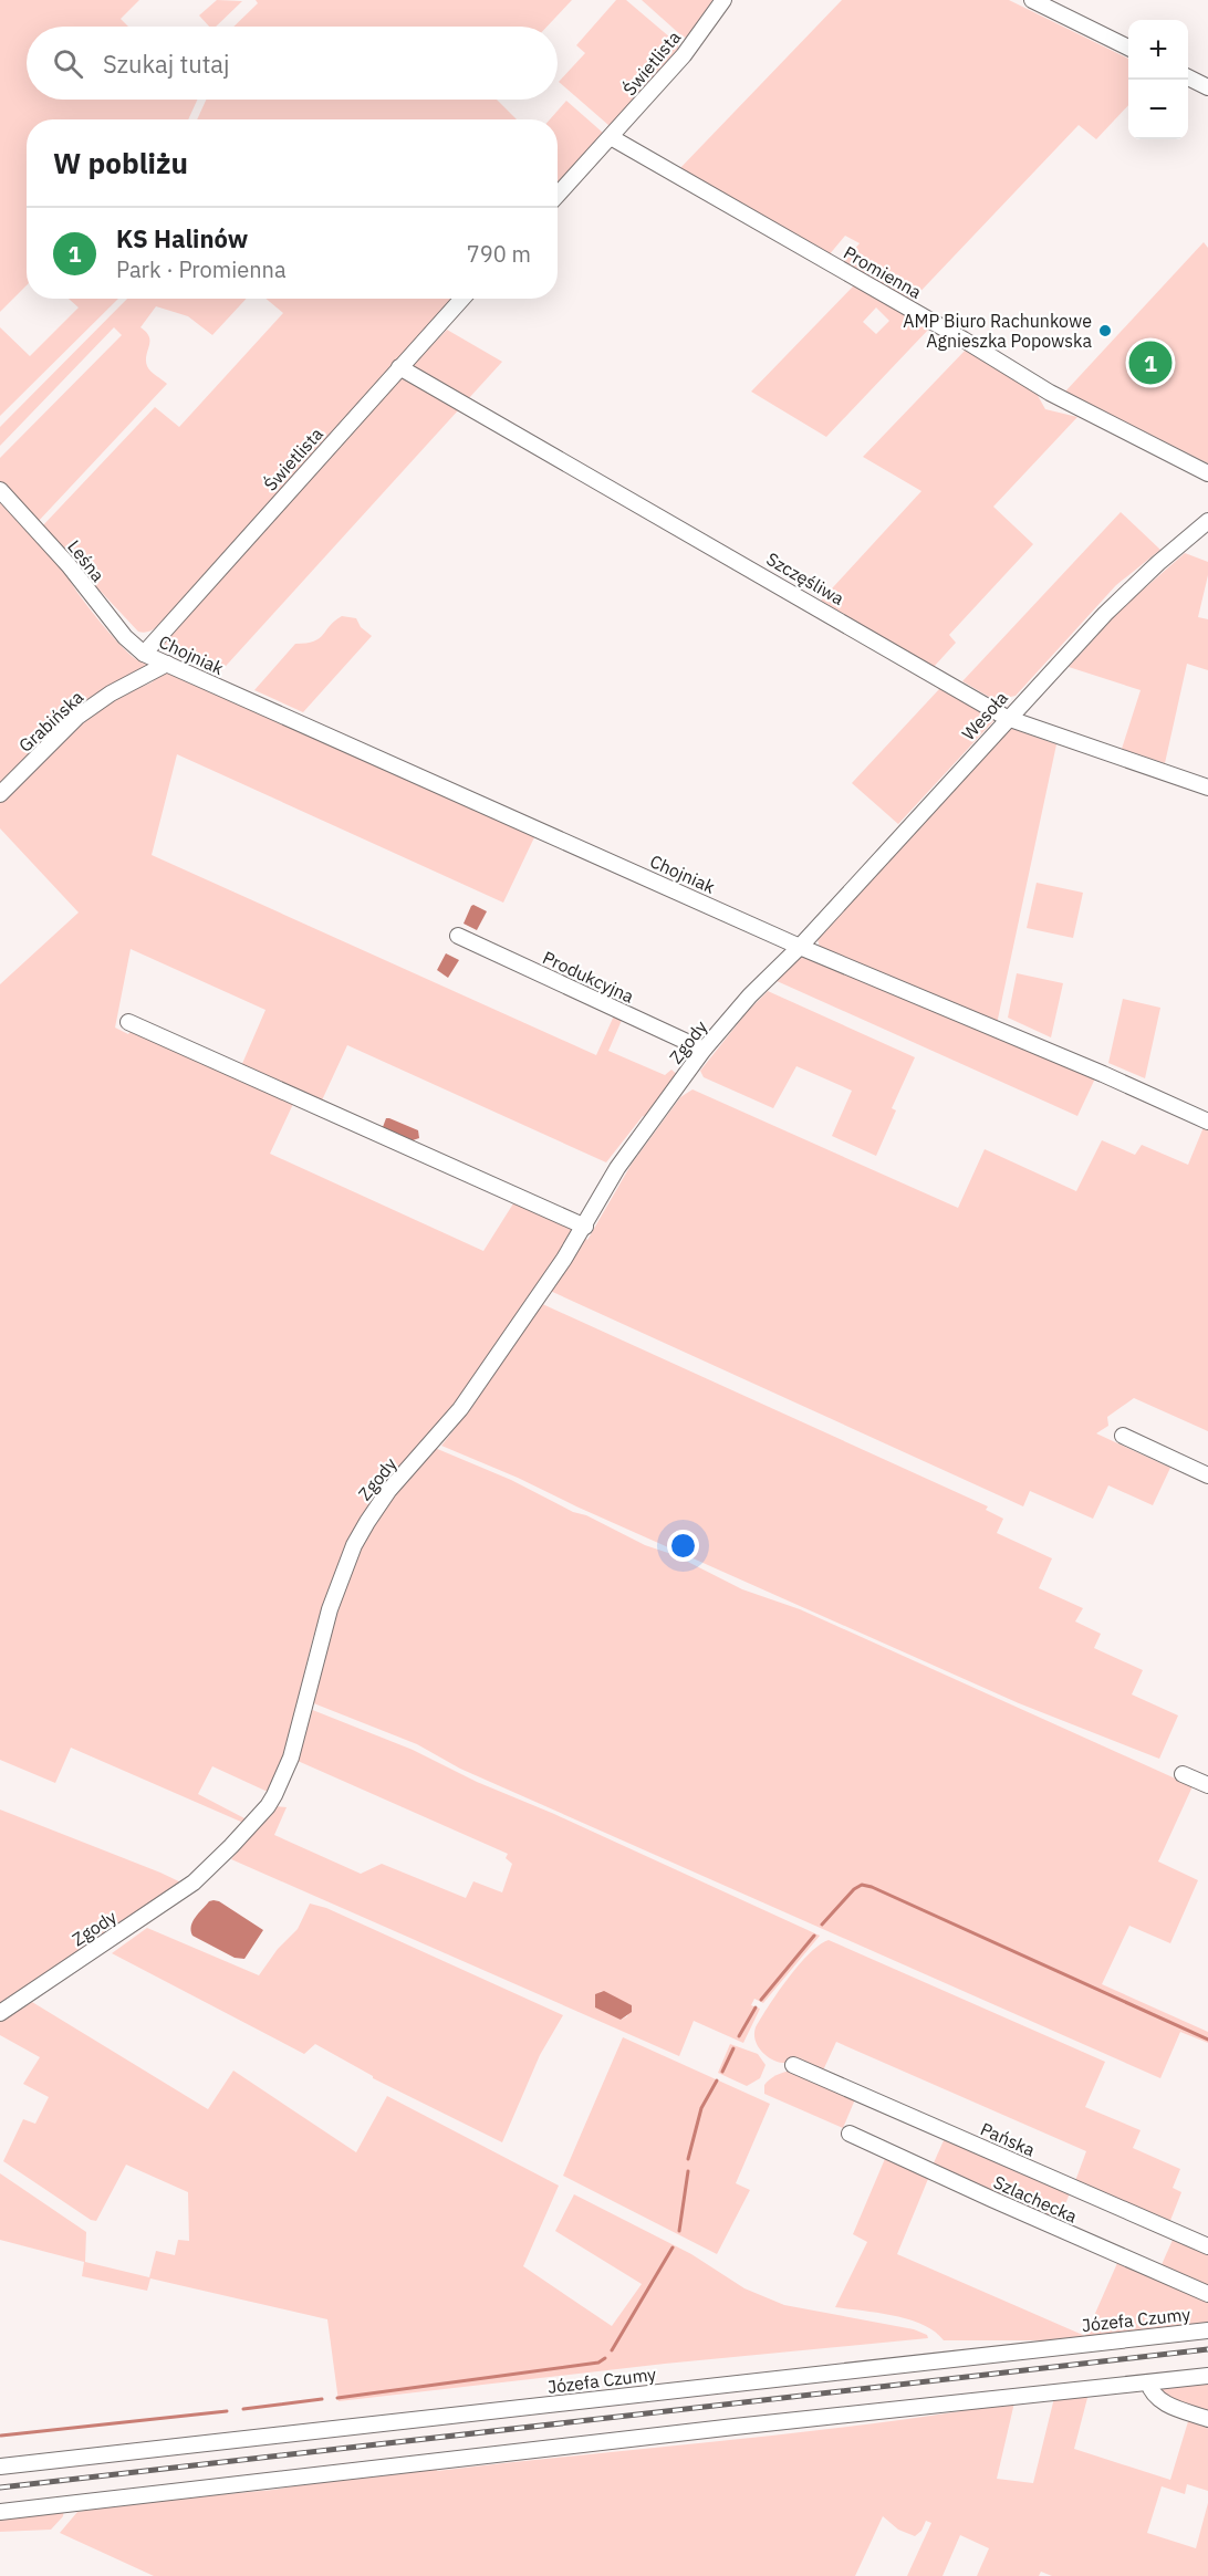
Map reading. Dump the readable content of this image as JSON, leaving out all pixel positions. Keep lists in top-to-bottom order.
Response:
{
  "streets": {
    "street": [
      "Świetlista",
      "Promienna",
      "Leśna",
      "Szczęśliwa",
      "Chojniak",
      "Wesoła",
      "Grabińska",
      "Produkcyjna",
      "Zgody",
      "Pańska",
      "Szlachecka",
      "Józefa Czumy"
    ]
  },
  "crossings": [
    ["Świetlista", "Promienna"],
    ["Świetlista", "Leśna"],
    ["Świetlista", "Szczęśliwa"],
    ["Świetlista", "Chojniak"],
    ["Leśna", "Chojniak"],
    ["Szczęśliwa", "Wesoła"],
    ["Chojniak", "Wesoła"],
    ["Chojniak", "Grabińska"],
    ["Chojniak", "Zgody"],
    ["Wesoła", "Zgody"],
    ["Produkcyjna", "Zgody"]
  ],
  "places": ["AMP Biuro Rachunkowe Agnieszka Popowska"],
  "page": {
    "map_buttons": ["+", "−"],
    "search": "Szukaj tutaj",
    "heading": "W pobliżu",
    "list": [
      {
        "mark": "1",
        "name": "KS Halinów",
        "note": "Park · Promienna",
        "value": "790 m"
      }
    ],
    "pins": "1"
  }
}
